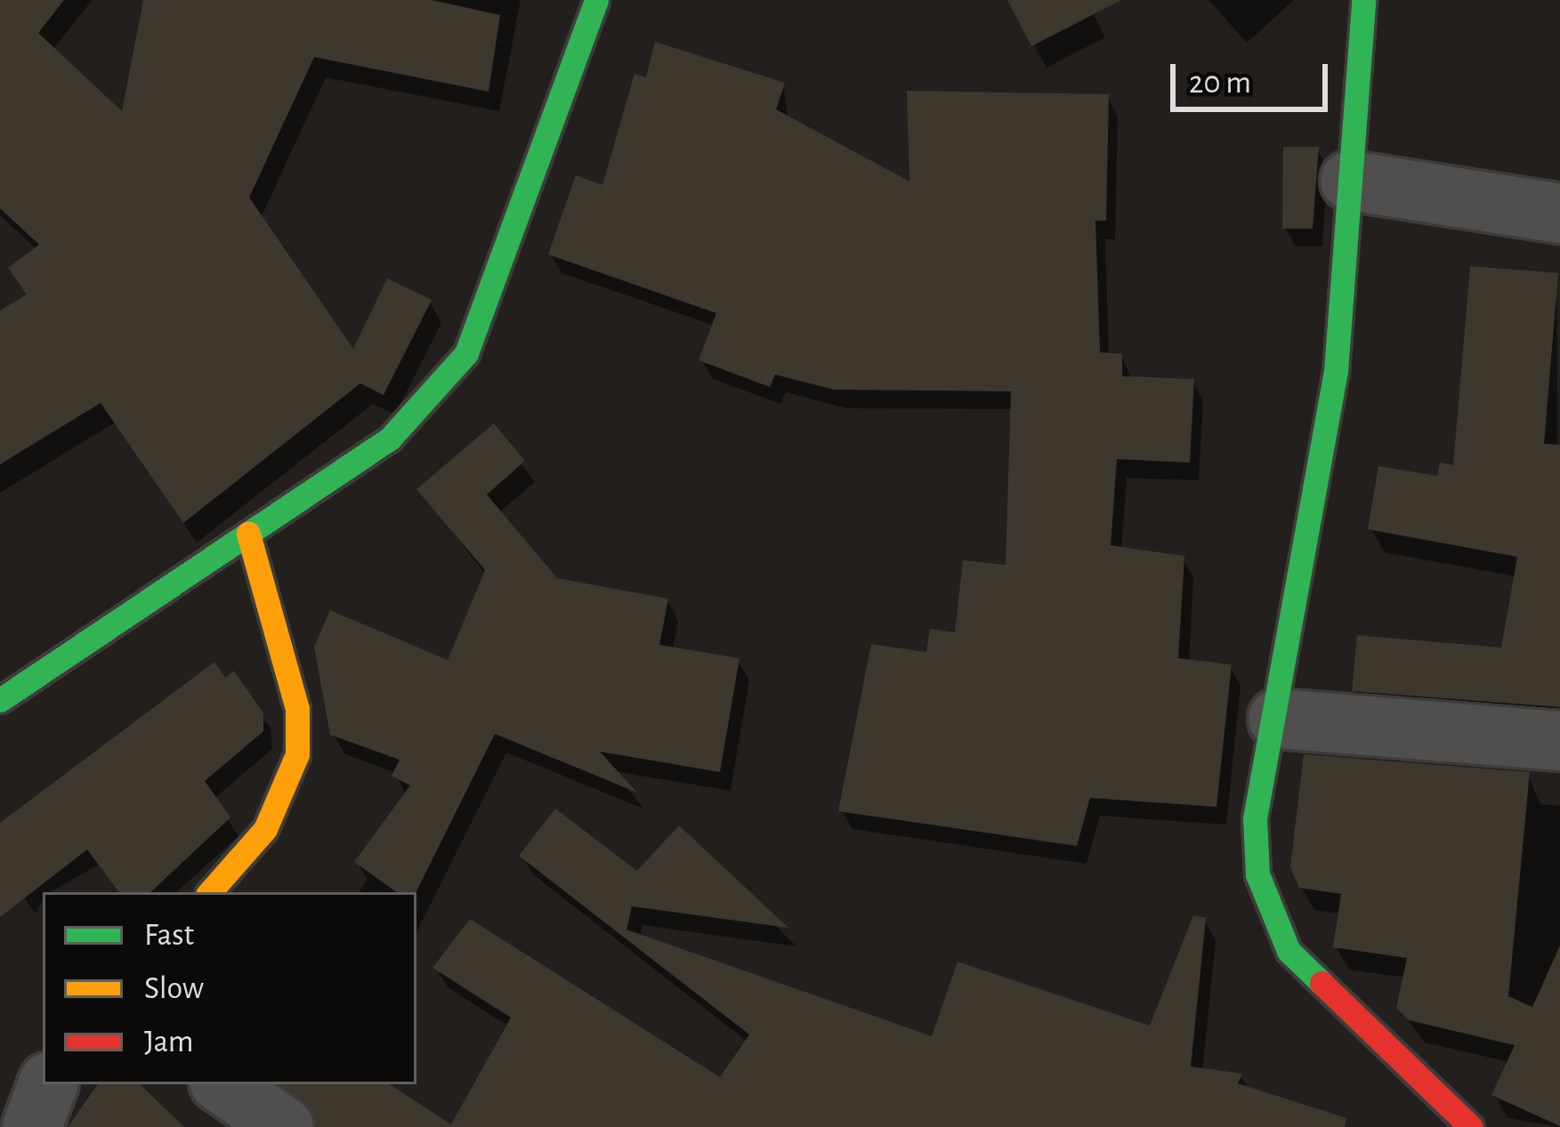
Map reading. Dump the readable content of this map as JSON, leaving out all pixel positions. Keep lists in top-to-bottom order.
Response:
{
  "legend": ["Fast", "Slow", "Jam"],
  "scale_bar": "20 m"
}
